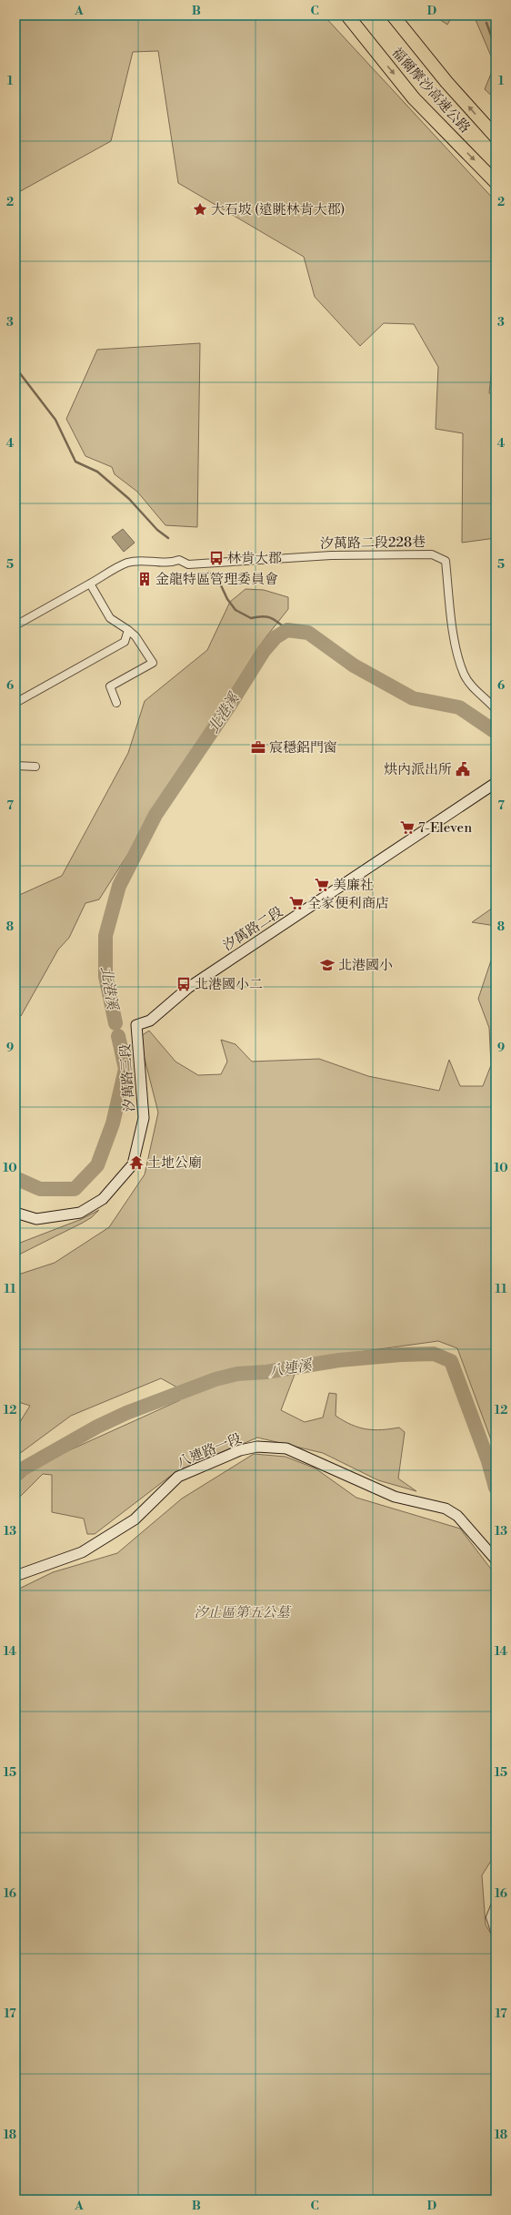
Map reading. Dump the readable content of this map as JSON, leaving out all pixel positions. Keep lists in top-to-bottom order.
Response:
{
  "streets": {
    "highway": ["福爾摩沙高速公路"],
    "street": [
      "汐萬路二段228巷",
      "汐萬路二段",
      "汐萬路三段",
      "八連路一段"
    ]
  },
  "crossings": [
    ["汐萬路二段", "汐萬路三段"]
  ],
  "water": ["北港溪", "八連溪"],
  "parks": ["汐止區第五公墓"],
  "places": {
    "place": ["大石坡 (遠眺林肯大郡)"],
    "bus stop": ["林肯大郡", "北港國小二"],
    "building": ["金龍特區管理委員會"],
    "office": ["宸穩鋁門窗"],
    "public building": ["烘內派出所"],
    "supermarket": ["7-Eleven", "美廉社", "全家便利商店"],
    "school or university": ["北港國小"],
    "temple": ["土地公廟"]
  },
  "grid": {
    "columns": [
      "A",
      "B",
      "C",
      "D"
    ],
    "rows": [
      "1",
      "2",
      "3",
      "4",
      "5",
      "6",
      "7",
      "8",
      "9",
      "10",
      "11",
      "12",
      "13",
      "14",
      "15",
      "16",
      "17",
      "18"
    ]
  }
}
